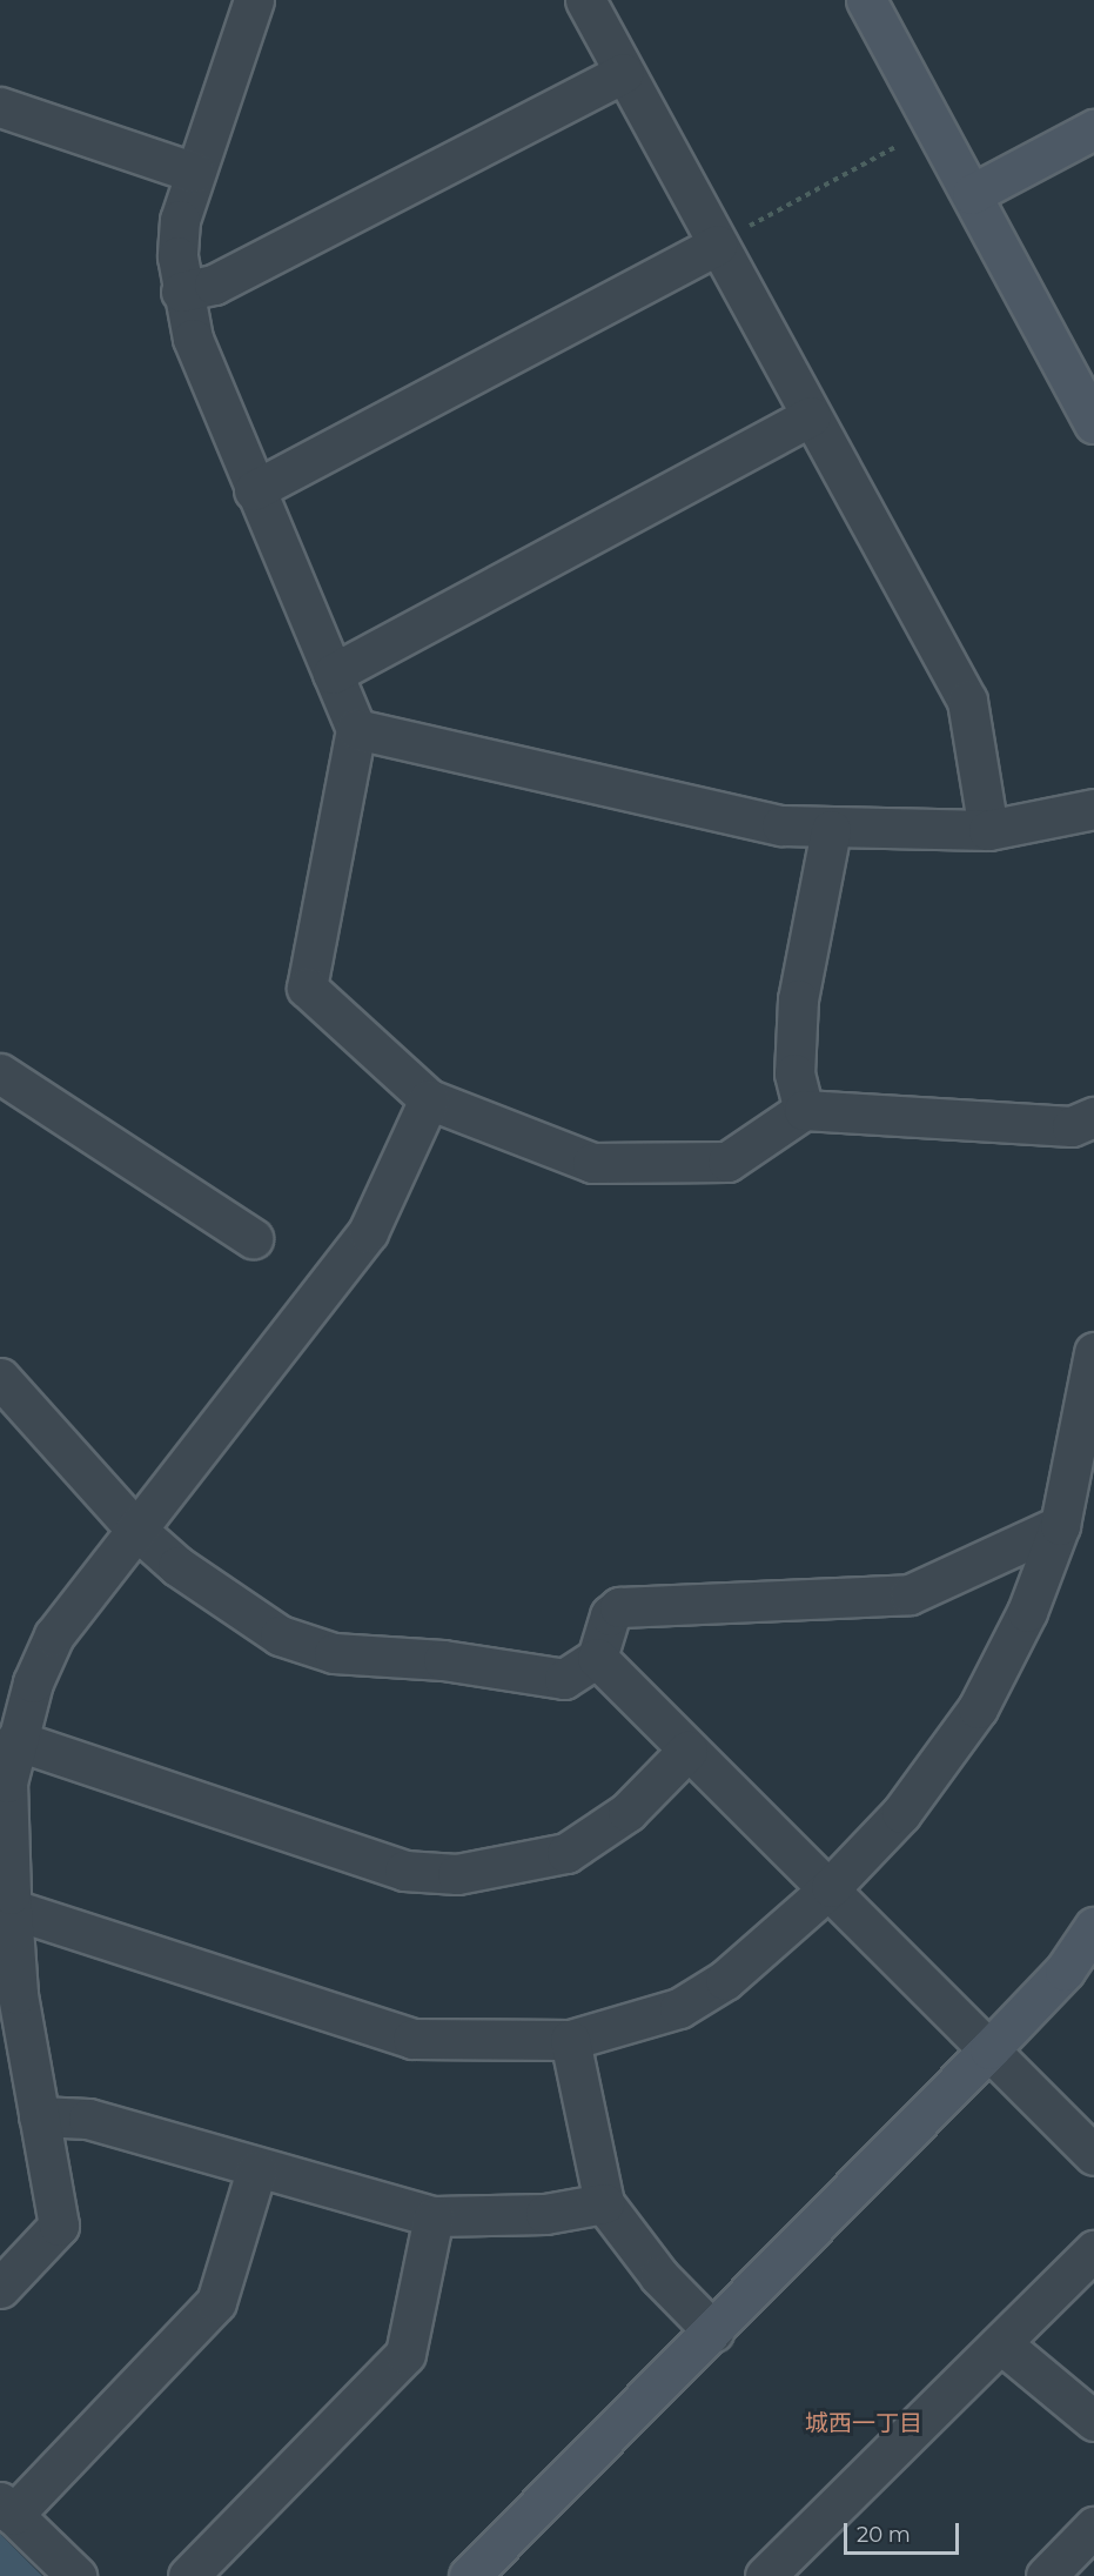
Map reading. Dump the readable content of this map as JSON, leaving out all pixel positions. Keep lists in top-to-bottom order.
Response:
{
  "districts": ["城西一丁目"],
  "scale_bar": "20 m"
}
